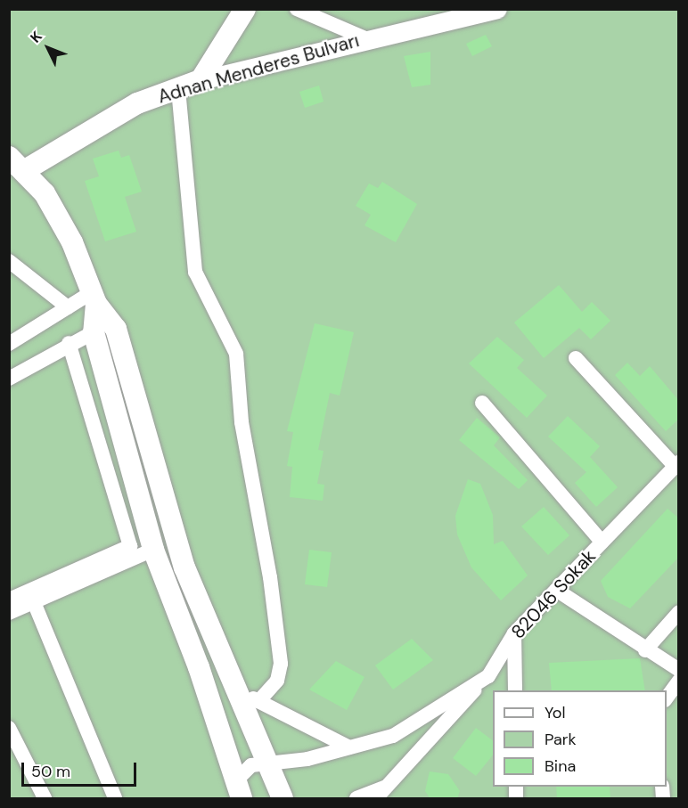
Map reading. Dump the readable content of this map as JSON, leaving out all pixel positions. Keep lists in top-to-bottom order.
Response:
{
  "streets": {
    "main road": ["Adnan Menderes Bulvarı"],
    "street": ["82046 Sokak"]
  },
  "legend": ["Yol", "Park", "Bina"],
  "scale_bar": "50 m",
  "north": "top left"
}
